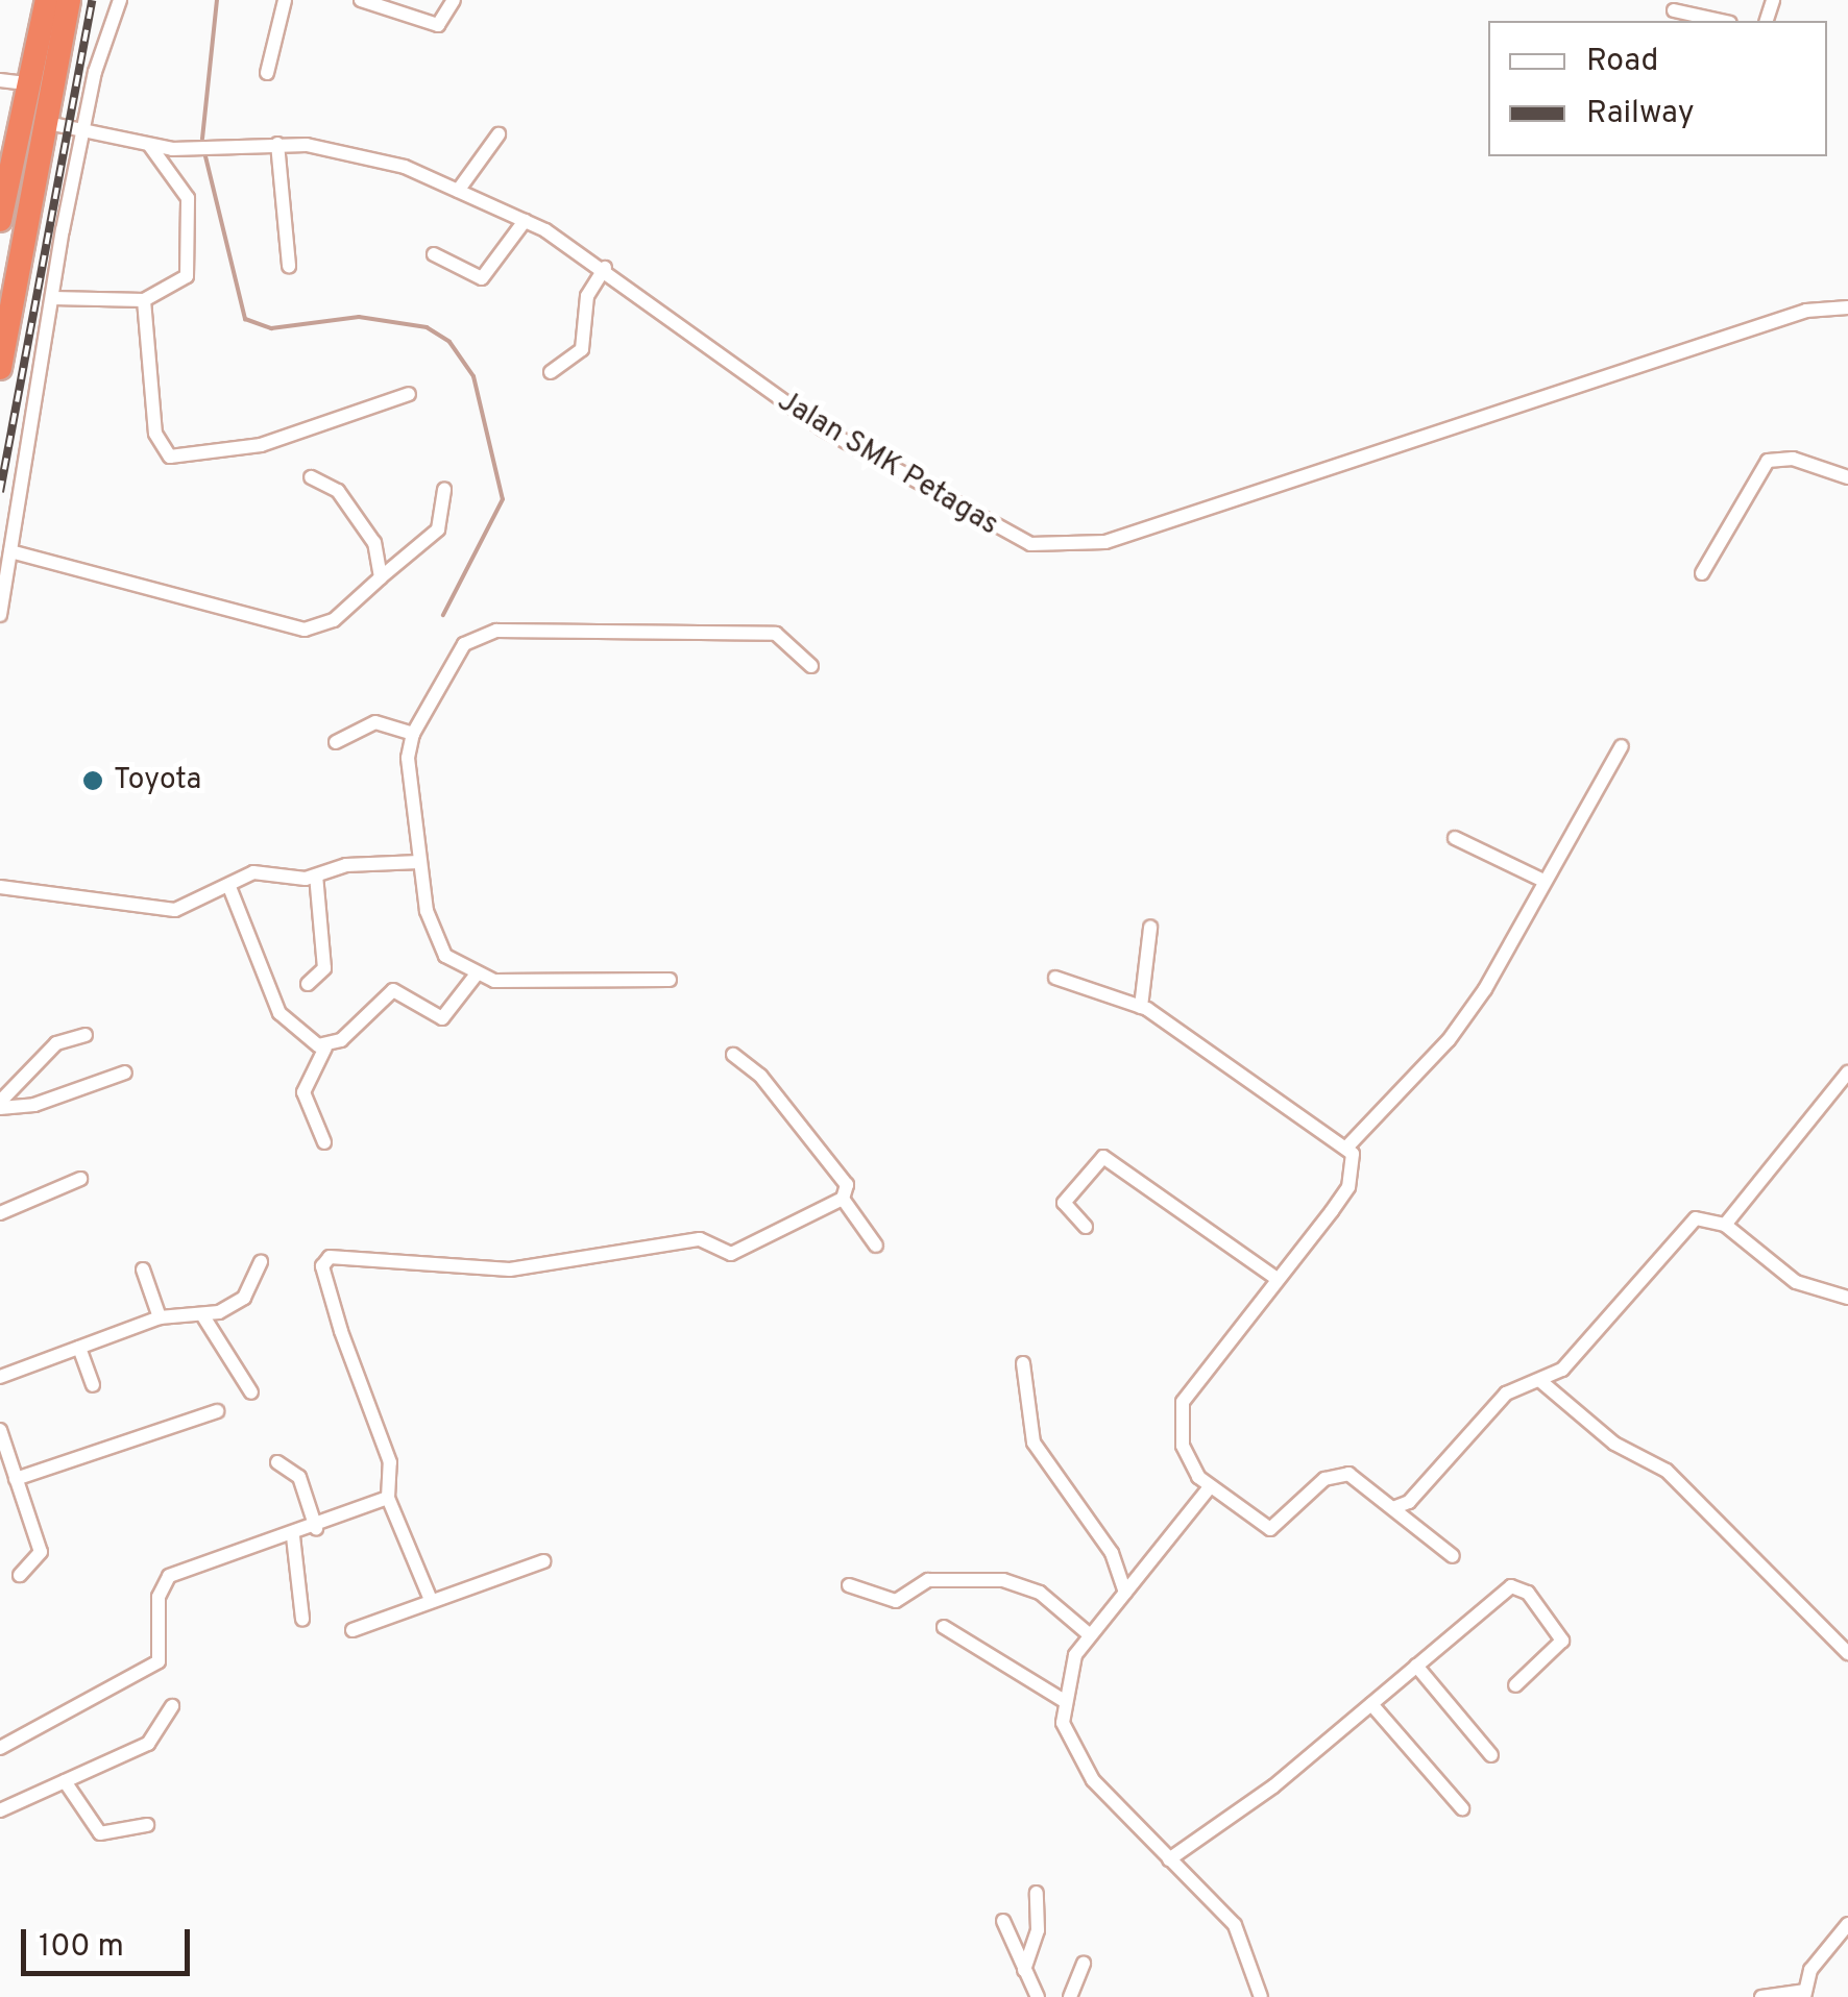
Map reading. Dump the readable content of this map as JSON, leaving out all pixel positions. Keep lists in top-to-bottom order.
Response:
{
  "streets": {
    "street": ["Jalan SMK Petagas"]
  },
  "places": ["Toyota"],
  "legend": ["Road", "Railway"],
  "scale_bar": "100 m"
}
